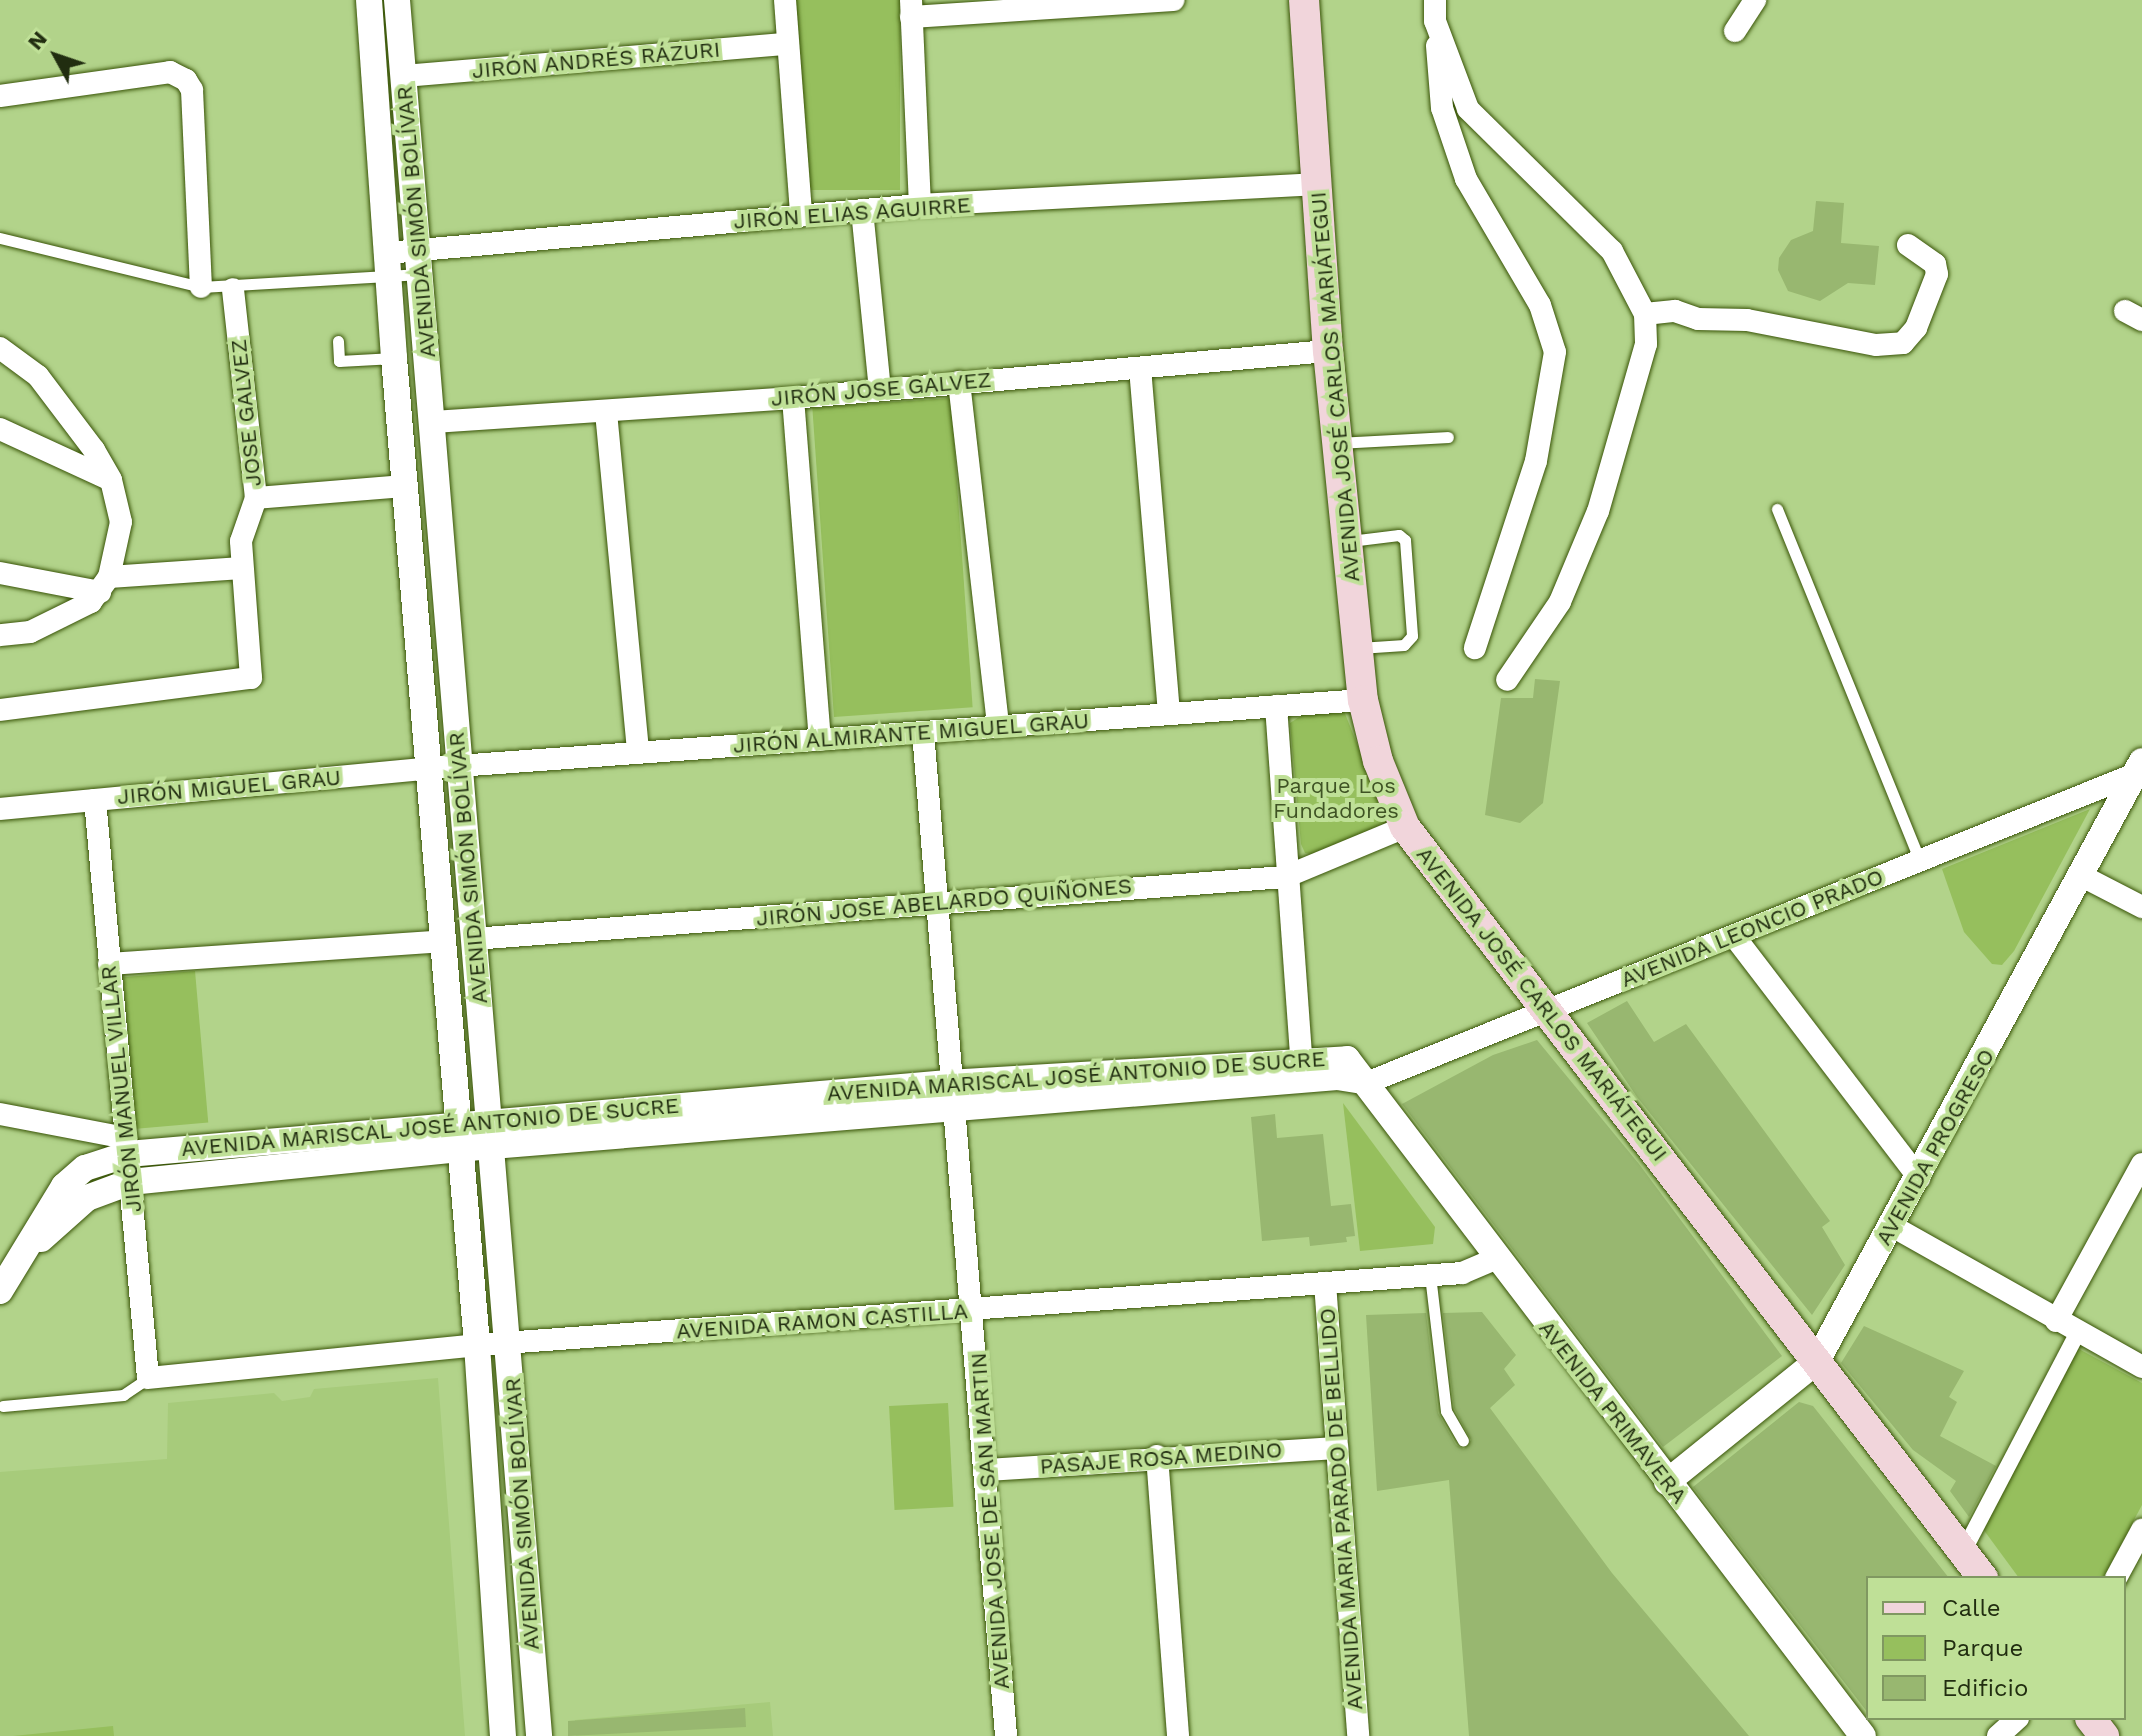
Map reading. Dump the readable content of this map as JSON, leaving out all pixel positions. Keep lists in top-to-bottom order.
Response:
{
  "streets": {
    "main road": ["AVENIDA JOSÉ CARLOS MARIÁTEGUI"],
    "street": [
      "JIRÓN ANDRÉS RÁZURI",
      "JIRÓN ELIAS AGUIRRE",
      "AVENIDA SIMÓN BOLÍVAR",
      "JIRÓN JOSE GALVEZ",
      "JOSE GALVEZ",
      "JIRÓN ALMIRANTE MIGUEL GRAU",
      "JIRÓN MIGUEL GRAU",
      "JIRÓN JOSE ABELARDO QUIÑONES",
      "AVENIDA LEONCIO PRADO",
      "AVENIDA MARISCAL JOSÉ ANTONIO DE SUCRE",
      "JIRÓN MANUEL VILLAR",
      "AVENIDA PROGRESO",
      "AVENIDA RAMON CASTILLA",
      "AVENIDA PRIMAVERA",
      "PASAJE ROSA MEDINO",
      "AVENIDA MARIA PARADO DE BELLIDO",
      "AVENIDA JOSE DE SAN MARTIN"
    ]
  },
  "crossings": [
    ["JIRÓN ANDRÉS RÁZURI", "AVENIDA SIMÓN BOLÍVAR"],
    ["JIRÓN ELIAS AGUIRRE", "AVENIDA SIMÓN BOLÍVAR"],
    ["JIRÓN ELIAS AGUIRRE", "AVENIDA JOSÉ CARLOS MARIÁTEGUI"],
    ["JIRÓN ELIAS AGUIRRE", "JOSE GALVEZ"],
    ["AVENIDA SIMÓN BOLÍVAR", "JIRÓN JOSE GALVEZ"],
    ["AVENIDA SIMÓN BOLÍVAR", "JIRÓN ALMIRANTE MIGUEL GRAU"],
    ["AVENIDA SIMÓN BOLÍVAR", "JIRÓN MIGUEL GRAU"],
    ["AVENIDA SIMÓN BOLÍVAR", "JIRÓN JOSE ABELARDO QUIÑONES"],
    ["AVENIDA SIMÓN BOLÍVAR", "AVENIDA MARISCAL JOSÉ ANTONIO DE SUCRE"],
    ["AVENIDA SIMÓN BOLÍVAR", "AVENIDA RAMON CASTILLA"],
    ["AVENIDA JOSÉ CARLOS MARIÁTEGUI", "JIRÓN JOSE GALVEZ"],
    ["AVENIDA JOSÉ CARLOS MARIÁTEGUI", "JIRÓN ALMIRANTE MIGUEL GRAU"],
    ["AVENIDA JOSÉ CARLOS MARIÁTEGUI", "JIRÓN JOSE ABELARDO QUIÑONES"],
    ["AVENIDA JOSÉ CARLOS MARIÁTEGUI", "AVENIDA LEONCIO PRADO"],
    ["AVENIDA JOSÉ CARLOS MARIÁTEGUI", "AVENIDA PROGRESO"],
    ["JIRÓN ALMIRANTE MIGUEL GRAU", "JIRÓN MIGUEL GRAU"],
    ["JIRÓN ALMIRANTE MIGUEL GRAU", "AVENIDA JOSE DE SAN MARTIN"],
    ["JIRÓN MIGUEL GRAU", "JIRÓN MANUEL VILLAR"],
    ["JIRÓN JOSE ABELARDO QUIÑONES", "AVENIDA JOSE DE SAN MARTIN"],
    ["AVENIDA LEONCIO PRADO", "AVENIDA MARISCAL JOSÉ ANTONIO DE SUCRE"],
    ["AVENIDA LEONCIO PRADO", "AVENIDA PROGRESO"],
    ["AVENIDA LEONCIO PRADO", "AVENIDA PRIMAVERA"],
    ["AVENIDA MARISCAL JOSÉ ANTONIO DE SUCRE", "JIRÓN MANUEL VILLAR"],
    ["AVENIDA MARISCAL JOSÉ ANTONIO DE SUCRE", "AVENIDA PRIMAVERA"],
    ["AVENIDA MARISCAL JOSÉ ANTONIO DE SUCRE", "AVENIDA JOSE DE SAN MARTIN"],
    ["JIRÓN MANUEL VILLAR", "AVENIDA RAMON CASTILLA"],
    ["AVENIDA PROGRESO", "AVENIDA PRIMAVERA"],
    ["AVENIDA RAMON CASTILLA", "AVENIDA PRIMAVERA"],
    ["AVENIDA RAMON CASTILLA", "AVENIDA MARIA PARADO DE BELLIDO"],
    ["AVENIDA RAMON CASTILLA", "AVENIDA JOSE DE SAN MARTIN"],
    ["PASAJE ROSA MEDINO", "AVENIDA MARIA PARADO DE BELLIDO"],
    ["PASAJE ROSA MEDINO", "AVENIDA JOSE DE SAN MARTIN"]
  ],
  "parks": ["Parque Los Fundadores"],
  "legend": ["Calle", "Parque", "Edificio"],
  "north": "top left"
}
